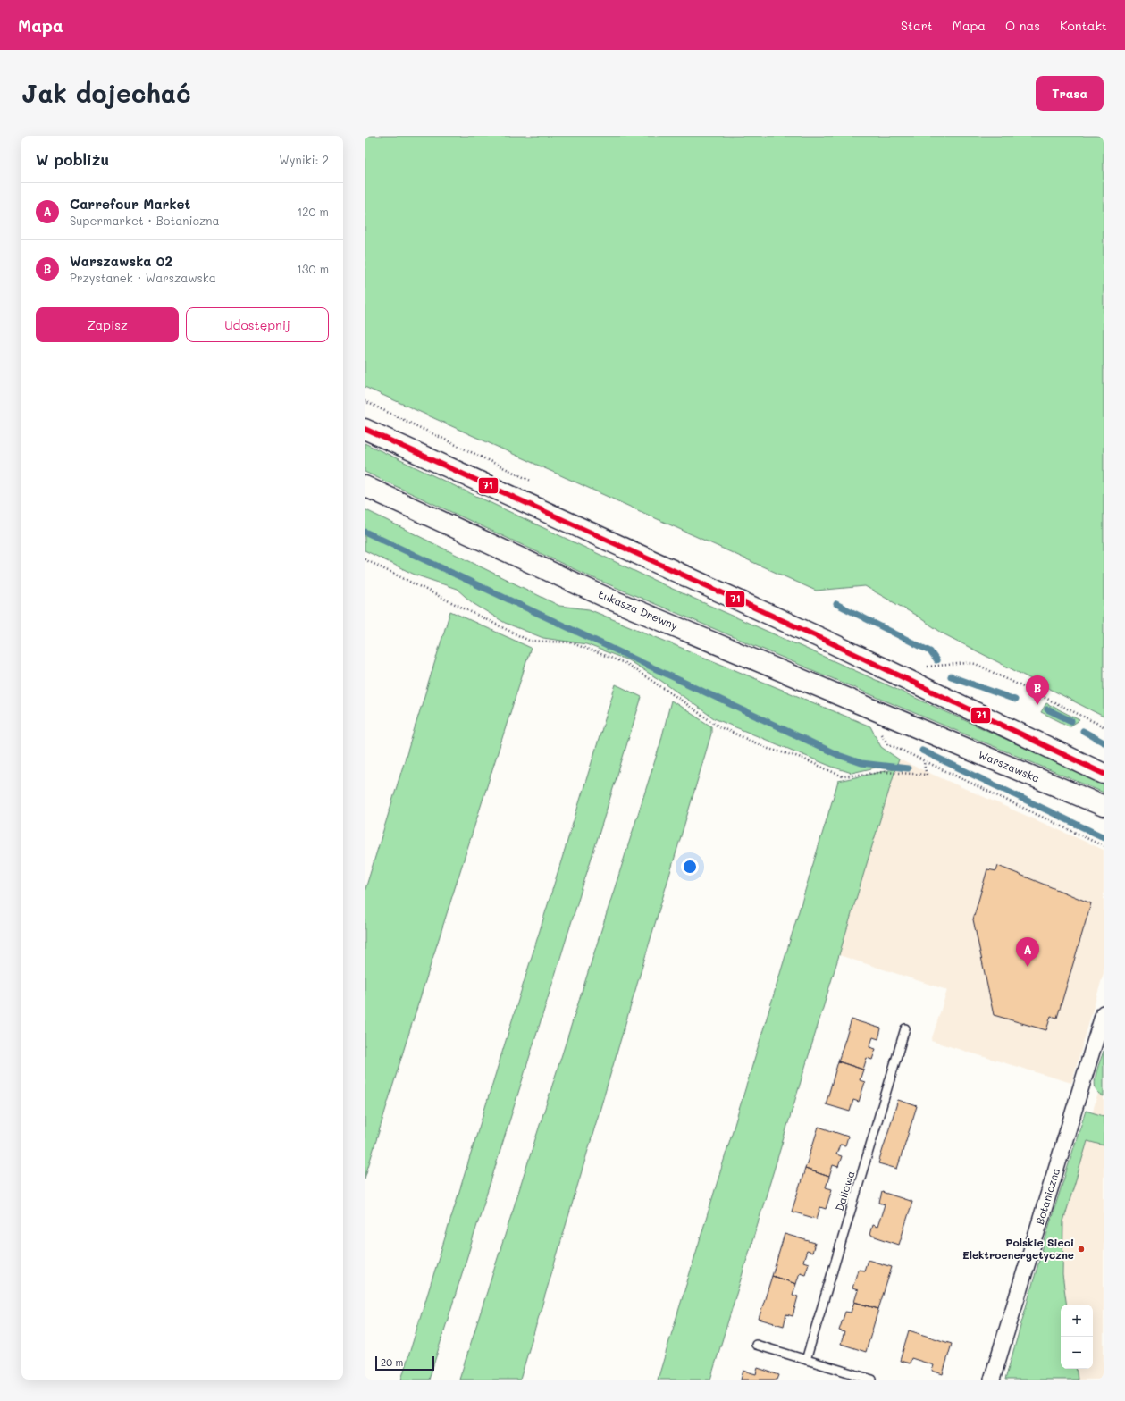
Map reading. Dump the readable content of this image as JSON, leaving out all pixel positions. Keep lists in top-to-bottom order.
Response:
{
  "streets": {
    "main road": ["Łukasza Drewny", "Warszawska"],
    "street": ["Botaniczna"],
    "lane": ["Daliowa"]
  },
  "crossings": [
    ["Łukasza Drewny", "Warszawska"]
  ],
  "places": ["Polskie Sieci Elektroenergetyczne"],
  "lines": ["transit line 71"],
  "scale_bar": "20 m",
  "page": {
    "header": "Mapa",
    "nav": [
      "Start",
      "Mapa",
      "O nas",
      "Kontakt"
    ],
    "buttons": [
      "Trasa",
      ["Zapisz", "Udostępnij"]
    ],
    "title": "Jak dojechać",
    "heading": ["W pobliżu", "Wyniki: 2"],
    "list": [
      {
        "mark": "A",
        "name": "Carrefour Market",
        "note": "Supermarket · Botaniczna",
        "value": "120 m"
      },
      {
        "mark": "B",
        "name": "Warszawska 02",
        "note": "Przystanek · Warszawska",
        "value": "130 m"
      }
    ],
    "pins": ["B", "A"],
    "map_buttons": ["+", "−"],
    "scale": "20 m"
  }
}
